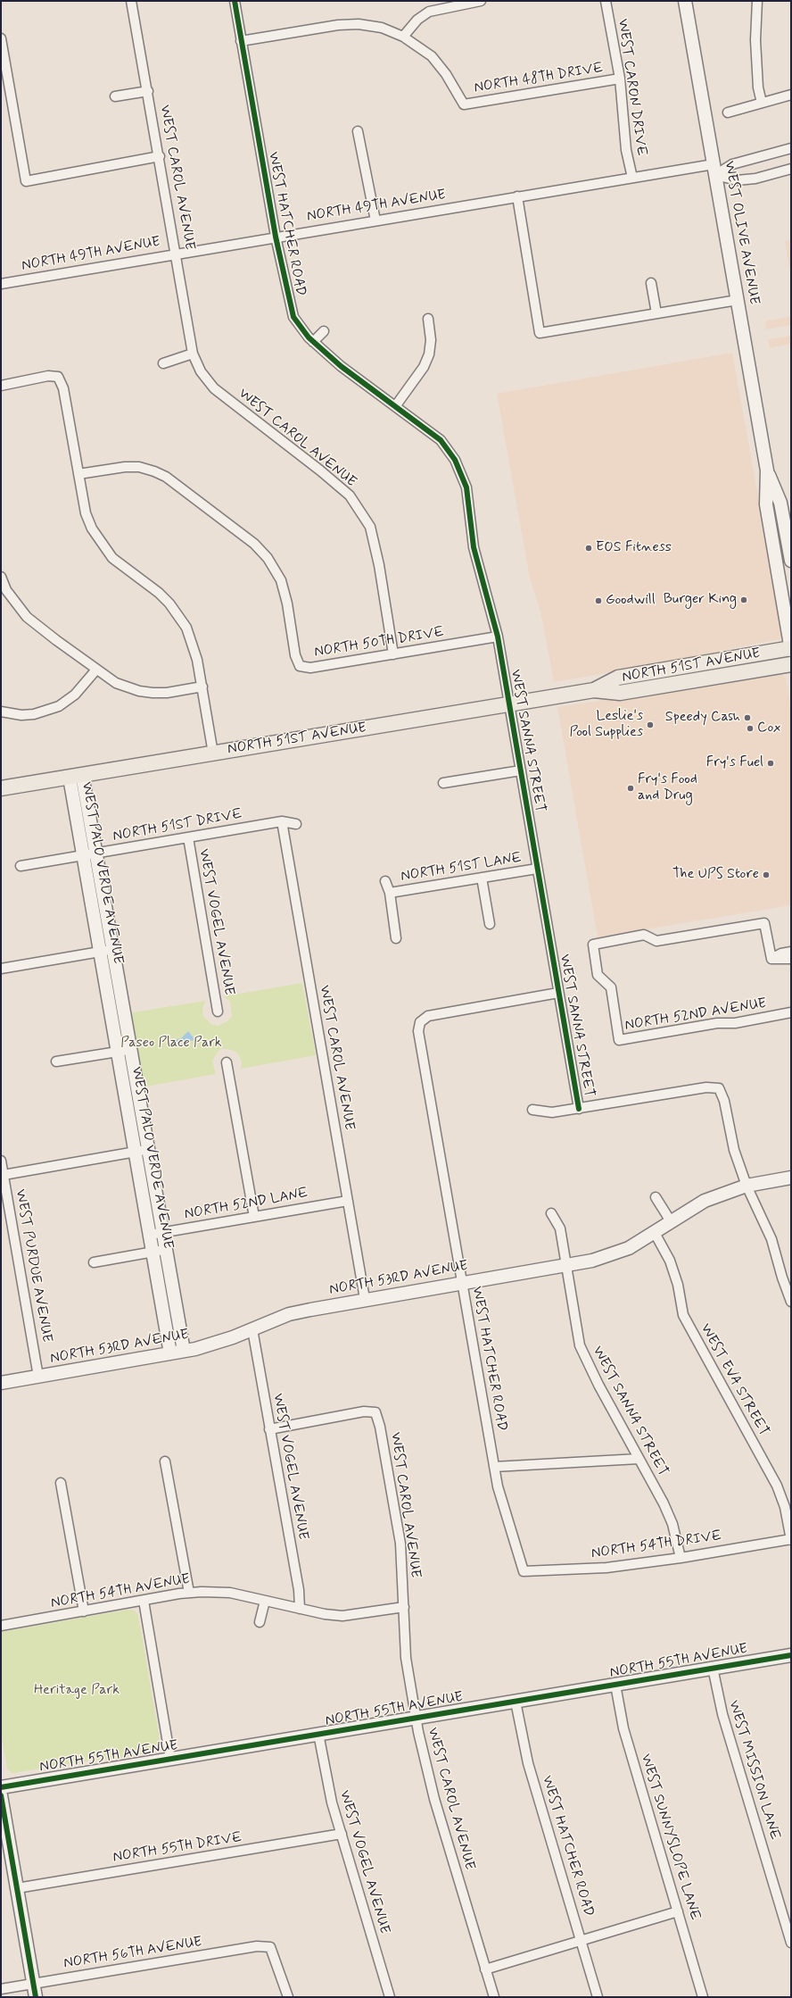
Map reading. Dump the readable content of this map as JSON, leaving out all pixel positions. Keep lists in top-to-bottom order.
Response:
{
  "streets": {
    "main road": ["NORTH 51ST AVENUE"],
    "street": [
      "NORTH 48TH DRIVE",
      "WEST CARON DRIVE",
      "WEST CAROL AVENUE",
      "NORTH 49TH AVENUE",
      "WEST HATCHER ROAD",
      "WEST OLIVE AVENUE",
      "NORTH 50TH DRIVE",
      "WEST SANNA STREET",
      "NORTH 51ST DRIVE",
      "NORTH 51ST LANE",
      "WEST PALO VERDE AVENUE",
      "WEST VOGEL AVENUE",
      "NORTH 52ND AVENUE",
      "NORTH 52ND LANE",
      "WEST PURDUE AVENUE",
      "NORTH 53RD AVENUE",
      "WEST EVA STREET",
      "NORTH 54TH DRIVE",
      "NORTH 54TH AVENUE",
      "NORTH 55TH AVENUE",
      "WEST MISSION LANE",
      "WEST SUNNYSLOPE LANE",
      "NORTH 55TH DRIVE",
      "NORTH 56TH AVENUE"
    ]
  },
  "crossings": [
    ["NORTH 48TH DRIVE", "WEST CARON DRIVE"],
    ["NORTH 48TH DRIVE", "WEST HATCHER ROAD"],
    ["WEST CARON DRIVE", "NORTH 49TH AVENUE"],
    ["WEST CAROL AVENUE", "NORTH 49TH AVENUE"],
    ["WEST CAROL AVENUE", "NORTH 50TH DRIVE"],
    ["WEST CAROL AVENUE", "NORTH 51ST DRIVE"],
    ["WEST CAROL AVENUE", "WEST VOGEL AVENUE"],
    ["WEST CAROL AVENUE", "NORTH 52ND LANE"],
    ["WEST CAROL AVENUE", "NORTH 53RD AVENUE"],
    ["WEST CAROL AVENUE", "NORTH 54TH AVENUE"],
    ["WEST CAROL AVENUE", "NORTH 55TH AVENUE"],
    ["NORTH 49TH AVENUE", "WEST HATCHER ROAD"],
    ["NORTH 49TH AVENUE", "WEST OLIVE AVENUE"],
    ["WEST HATCHER ROAD", "WEST SANNA STREET"],
    ["WEST HATCHER ROAD", "NORTH 53RD AVENUE"],
    ["WEST HATCHER ROAD", "NORTH 54TH DRIVE"],
    ["WEST HATCHER ROAD", "NORTH 55TH AVENUE"],
    ["WEST OLIVE AVENUE", "NORTH 51ST AVENUE"],
    ["NORTH 50TH DRIVE", "WEST SANNA STREET"],
    ["NORTH 51ST AVENUE", "WEST SANNA STREET"],
    ["NORTH 51ST AVENUE", "WEST PALO VERDE AVENUE"],
    ["WEST SANNA STREET", "NORTH 51ST LANE"],
    ["WEST SANNA STREET", "NORTH 53RD AVENUE"],
    ["WEST SANNA STREET", "NORTH 54TH DRIVE"],
    ["NORTH 51ST DRIVE", "WEST PALO VERDE AVENUE"],
    ["NORTH 51ST DRIVE", "WEST VOGEL AVENUE"],
    ["WEST PALO VERDE AVENUE", "NORTH 52ND LANE"],
    ["WEST PALO VERDE AVENUE", "NORTH 53RD AVENUE"],
    ["WEST VOGEL AVENUE", "NORTH 53RD AVENUE"],
    ["WEST VOGEL AVENUE", "NORTH 54TH AVENUE"],
    ["WEST VOGEL AVENUE", "NORTH 55TH AVENUE"],
    ["WEST VOGEL AVENUE", "NORTH 55TH DRIVE"],
    ["WEST PURDUE AVENUE", "NORTH 53RD AVENUE"],
    ["NORTH 53RD AVENUE", "WEST EVA STREET"],
    ["WEST EVA STREET", "NORTH 54TH DRIVE"],
    ["NORTH 55TH AVENUE", "WEST MISSION LANE"],
    ["NORTH 55TH AVENUE", "WEST SUNNYSLOPE LANE"]
  ],
  "parks": ["Paseo Place Park", "Heritage Park"],
  "places": [
    "EOS Fitness",
    "Burger King",
    "Goodwill",
    "Speedy Cash",
    "Leslie's Pool Supplies",
    "Cox",
    "Fry's Fuel",
    "Fry's Food and Drug",
    "The UPS Store"
  ]
}
